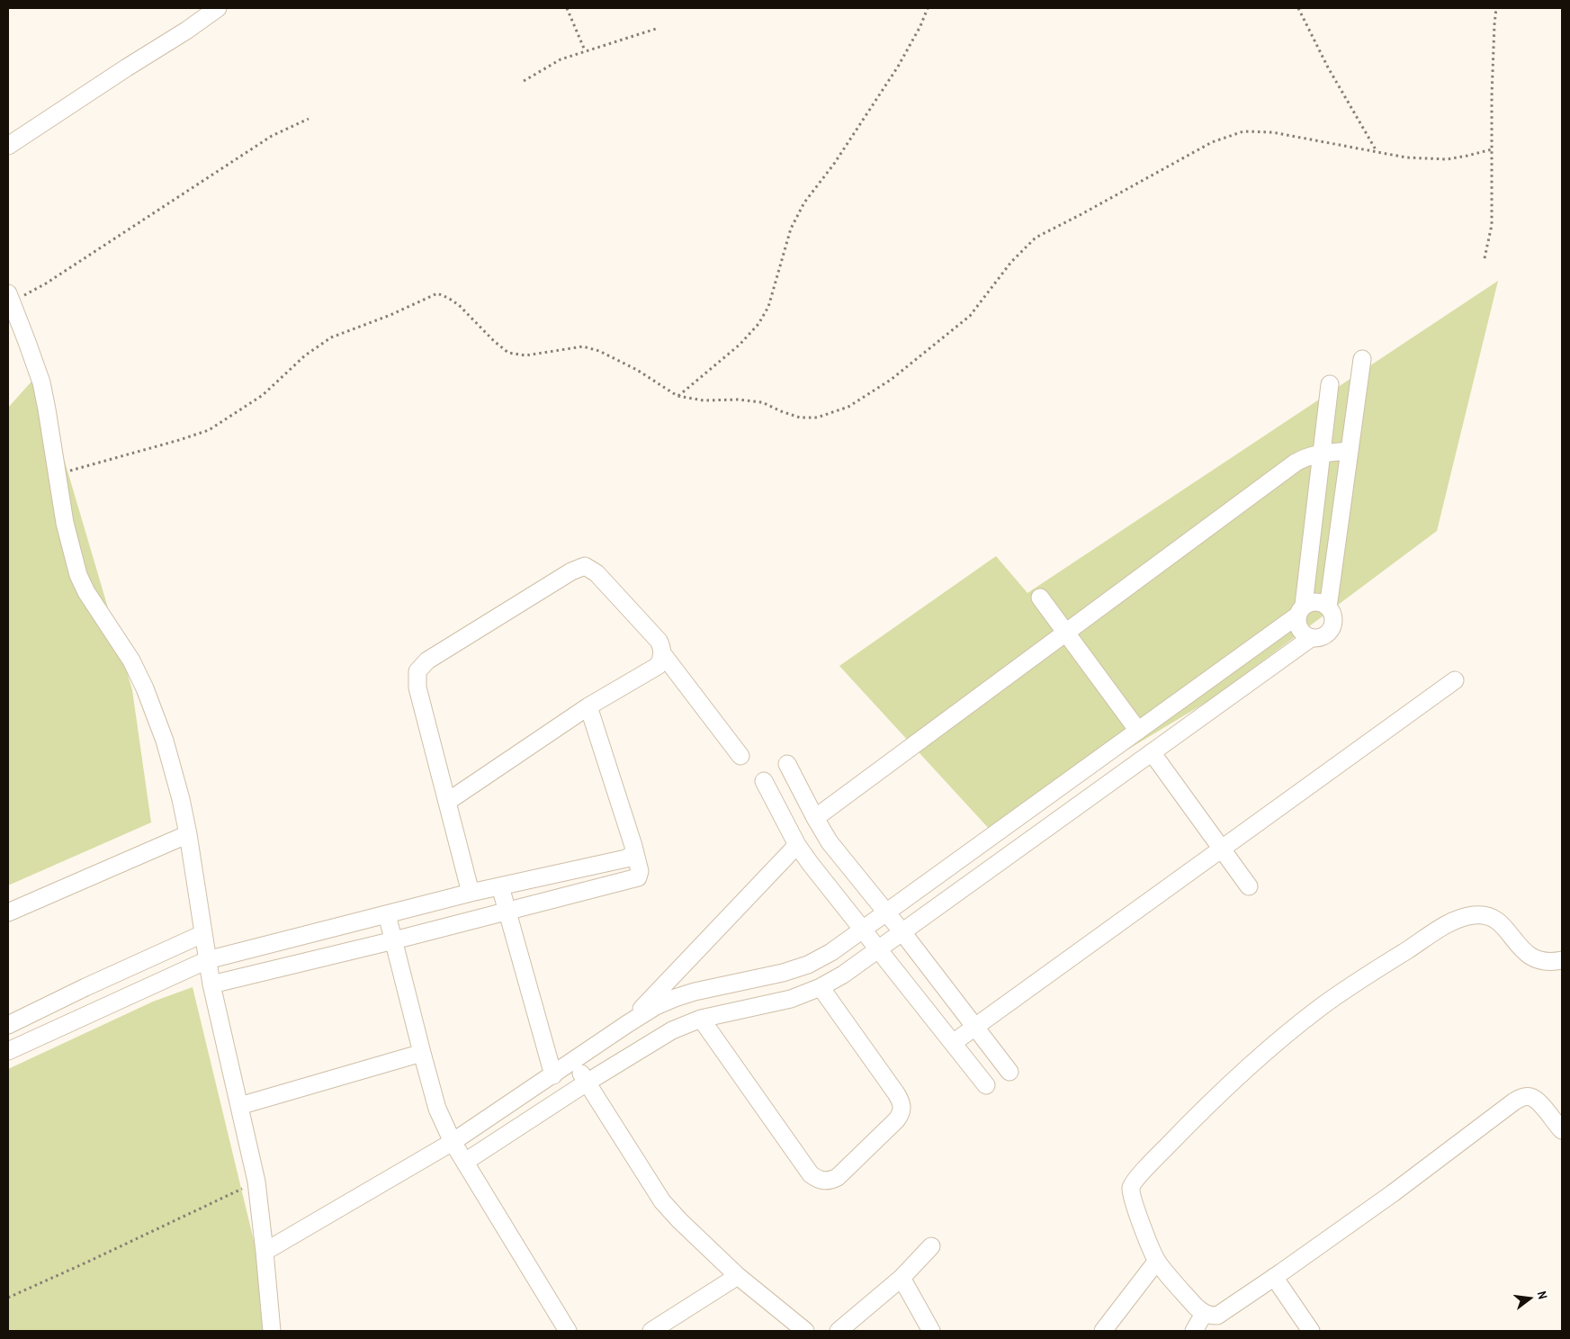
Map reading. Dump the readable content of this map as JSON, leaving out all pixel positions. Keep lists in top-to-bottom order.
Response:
{
  "north": "right"
}
